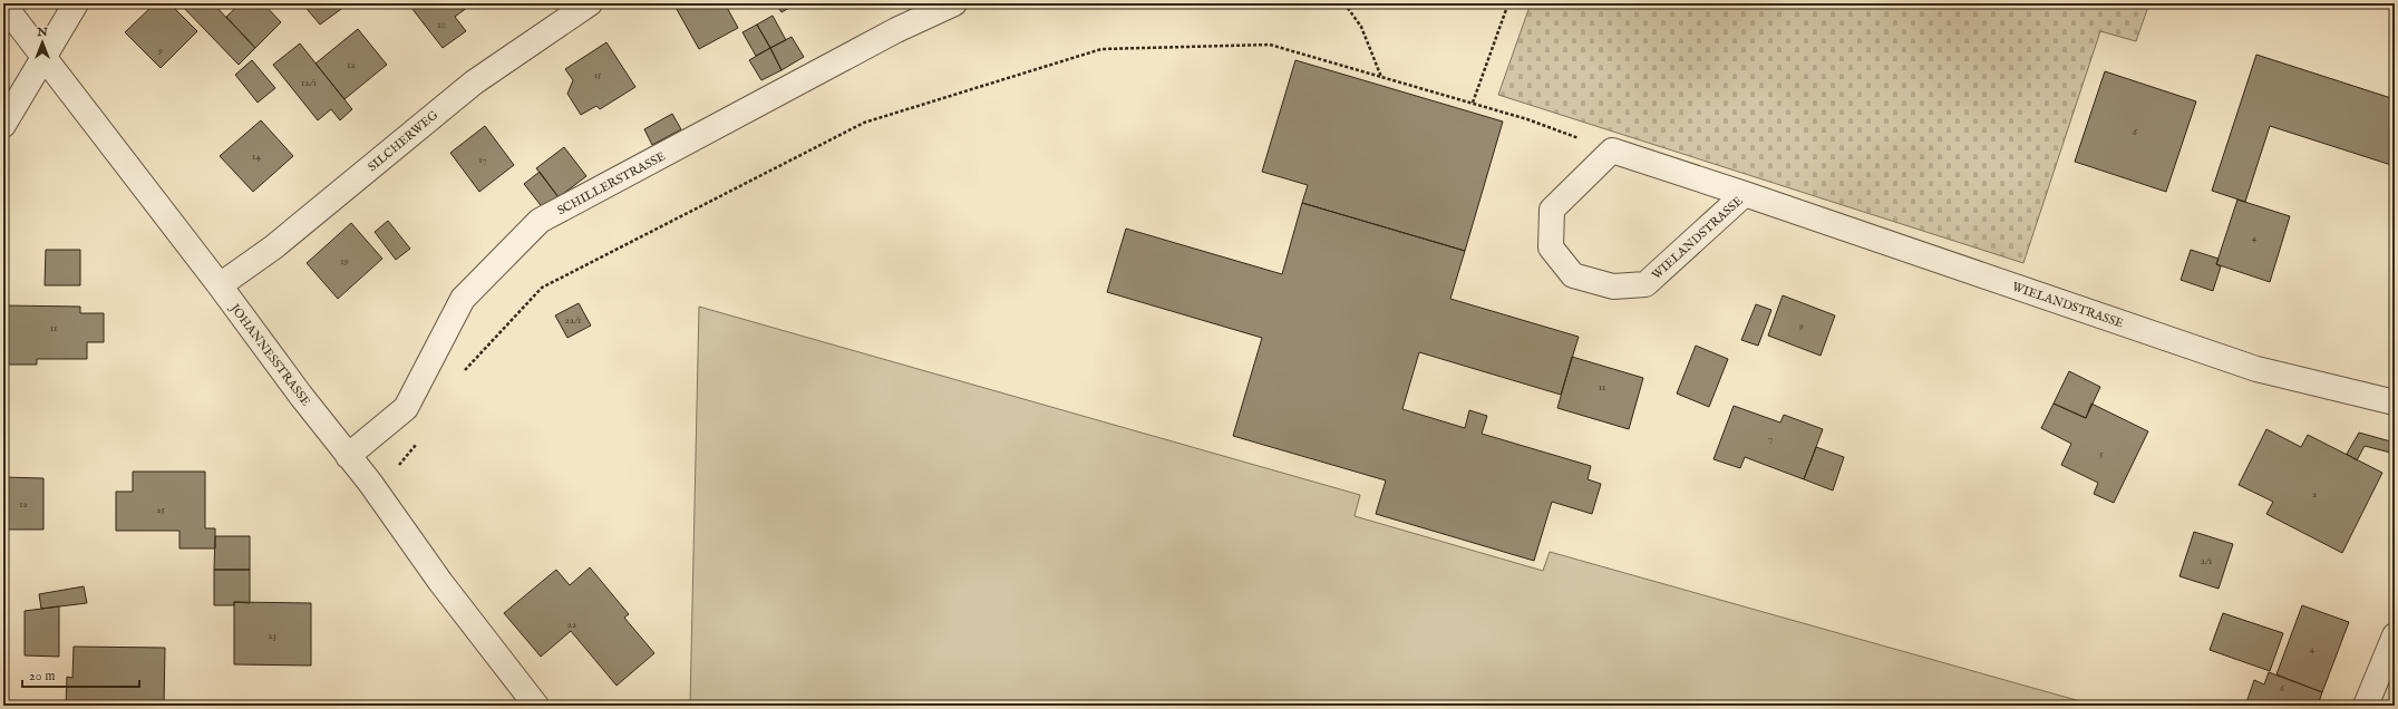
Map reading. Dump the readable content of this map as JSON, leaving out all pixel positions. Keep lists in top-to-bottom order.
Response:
{
  "streets": {
    "street": [
      "SILCHERWEG",
      "SCHILLERSTRASSE",
      "WIELANDSTRASSE",
      "JOHANNESSTRASSE"
    ]
  },
  "crossings": [
    ["SILCHERWEG", "JOHANNESSTRASSE"],
    ["SCHILLERSTRASSE", "JOHANNESSTRASSE"]
  ],
  "house_numbers": [
    "10",
    "9",
    "12",
    "15",
    "12/1",
    "6",
    "14",
    "17",
    "4",
    "19",
    "22/1",
    "9",
    "11",
    "11",
    "7",
    "5",
    "2",
    "12",
    "25",
    "2/1",
    "22",
    "23",
    "4",
    "6"
  ],
  "scale_bar": "20 m",
  "north": "top"
}
